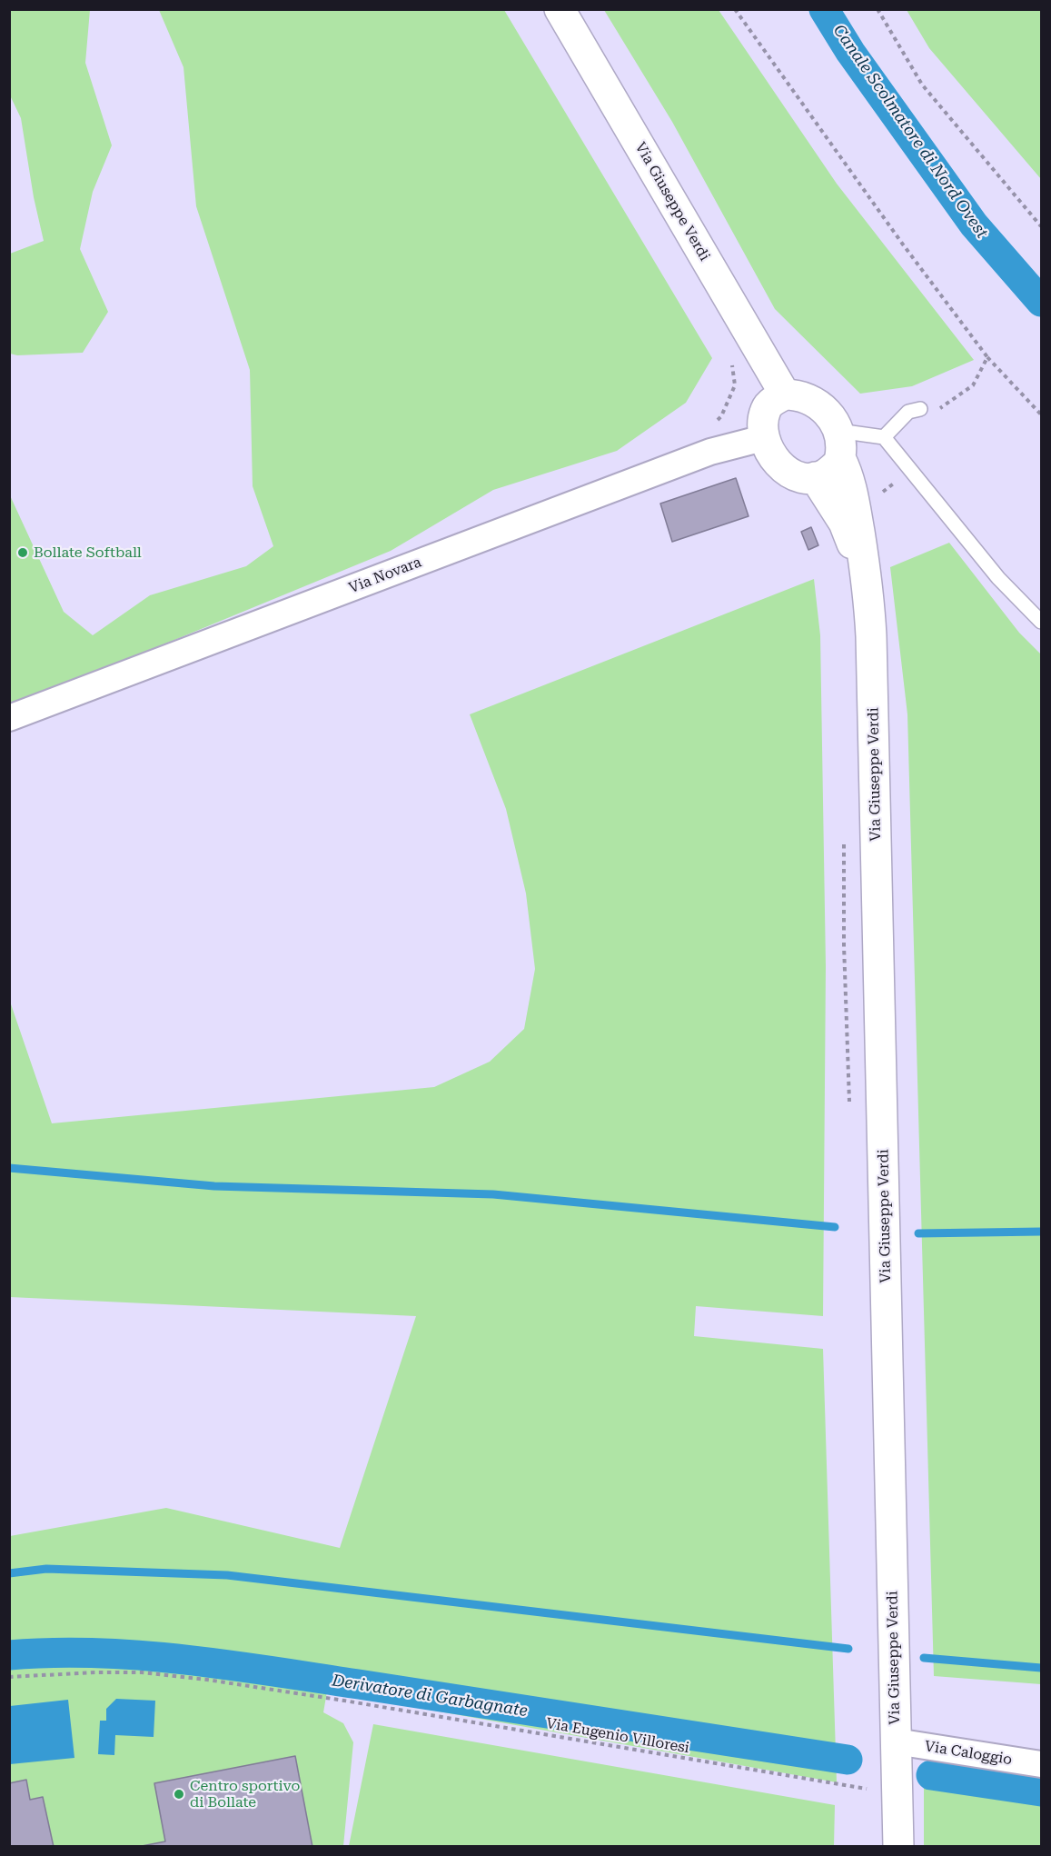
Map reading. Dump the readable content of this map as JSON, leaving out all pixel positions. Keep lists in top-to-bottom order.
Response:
{
  "streets": {
    "street": ["Via Giuseppe Verdi", "Via Novara", "Via Caloggio"],
    "path": ["Via Eugenio Villoresi"]
  },
  "crossings": [
    ["Via Giuseppe Verdi", "Via Novara"],
    ["Via Giuseppe Verdi", "Via Caloggio"]
  ],
  "water": ["Canale Scolmatore di Nord Ovest", "Derivatore di Garbagnate"],
  "places": ["Bollate Softball", "Centro sportivo di Bollate"]
}
